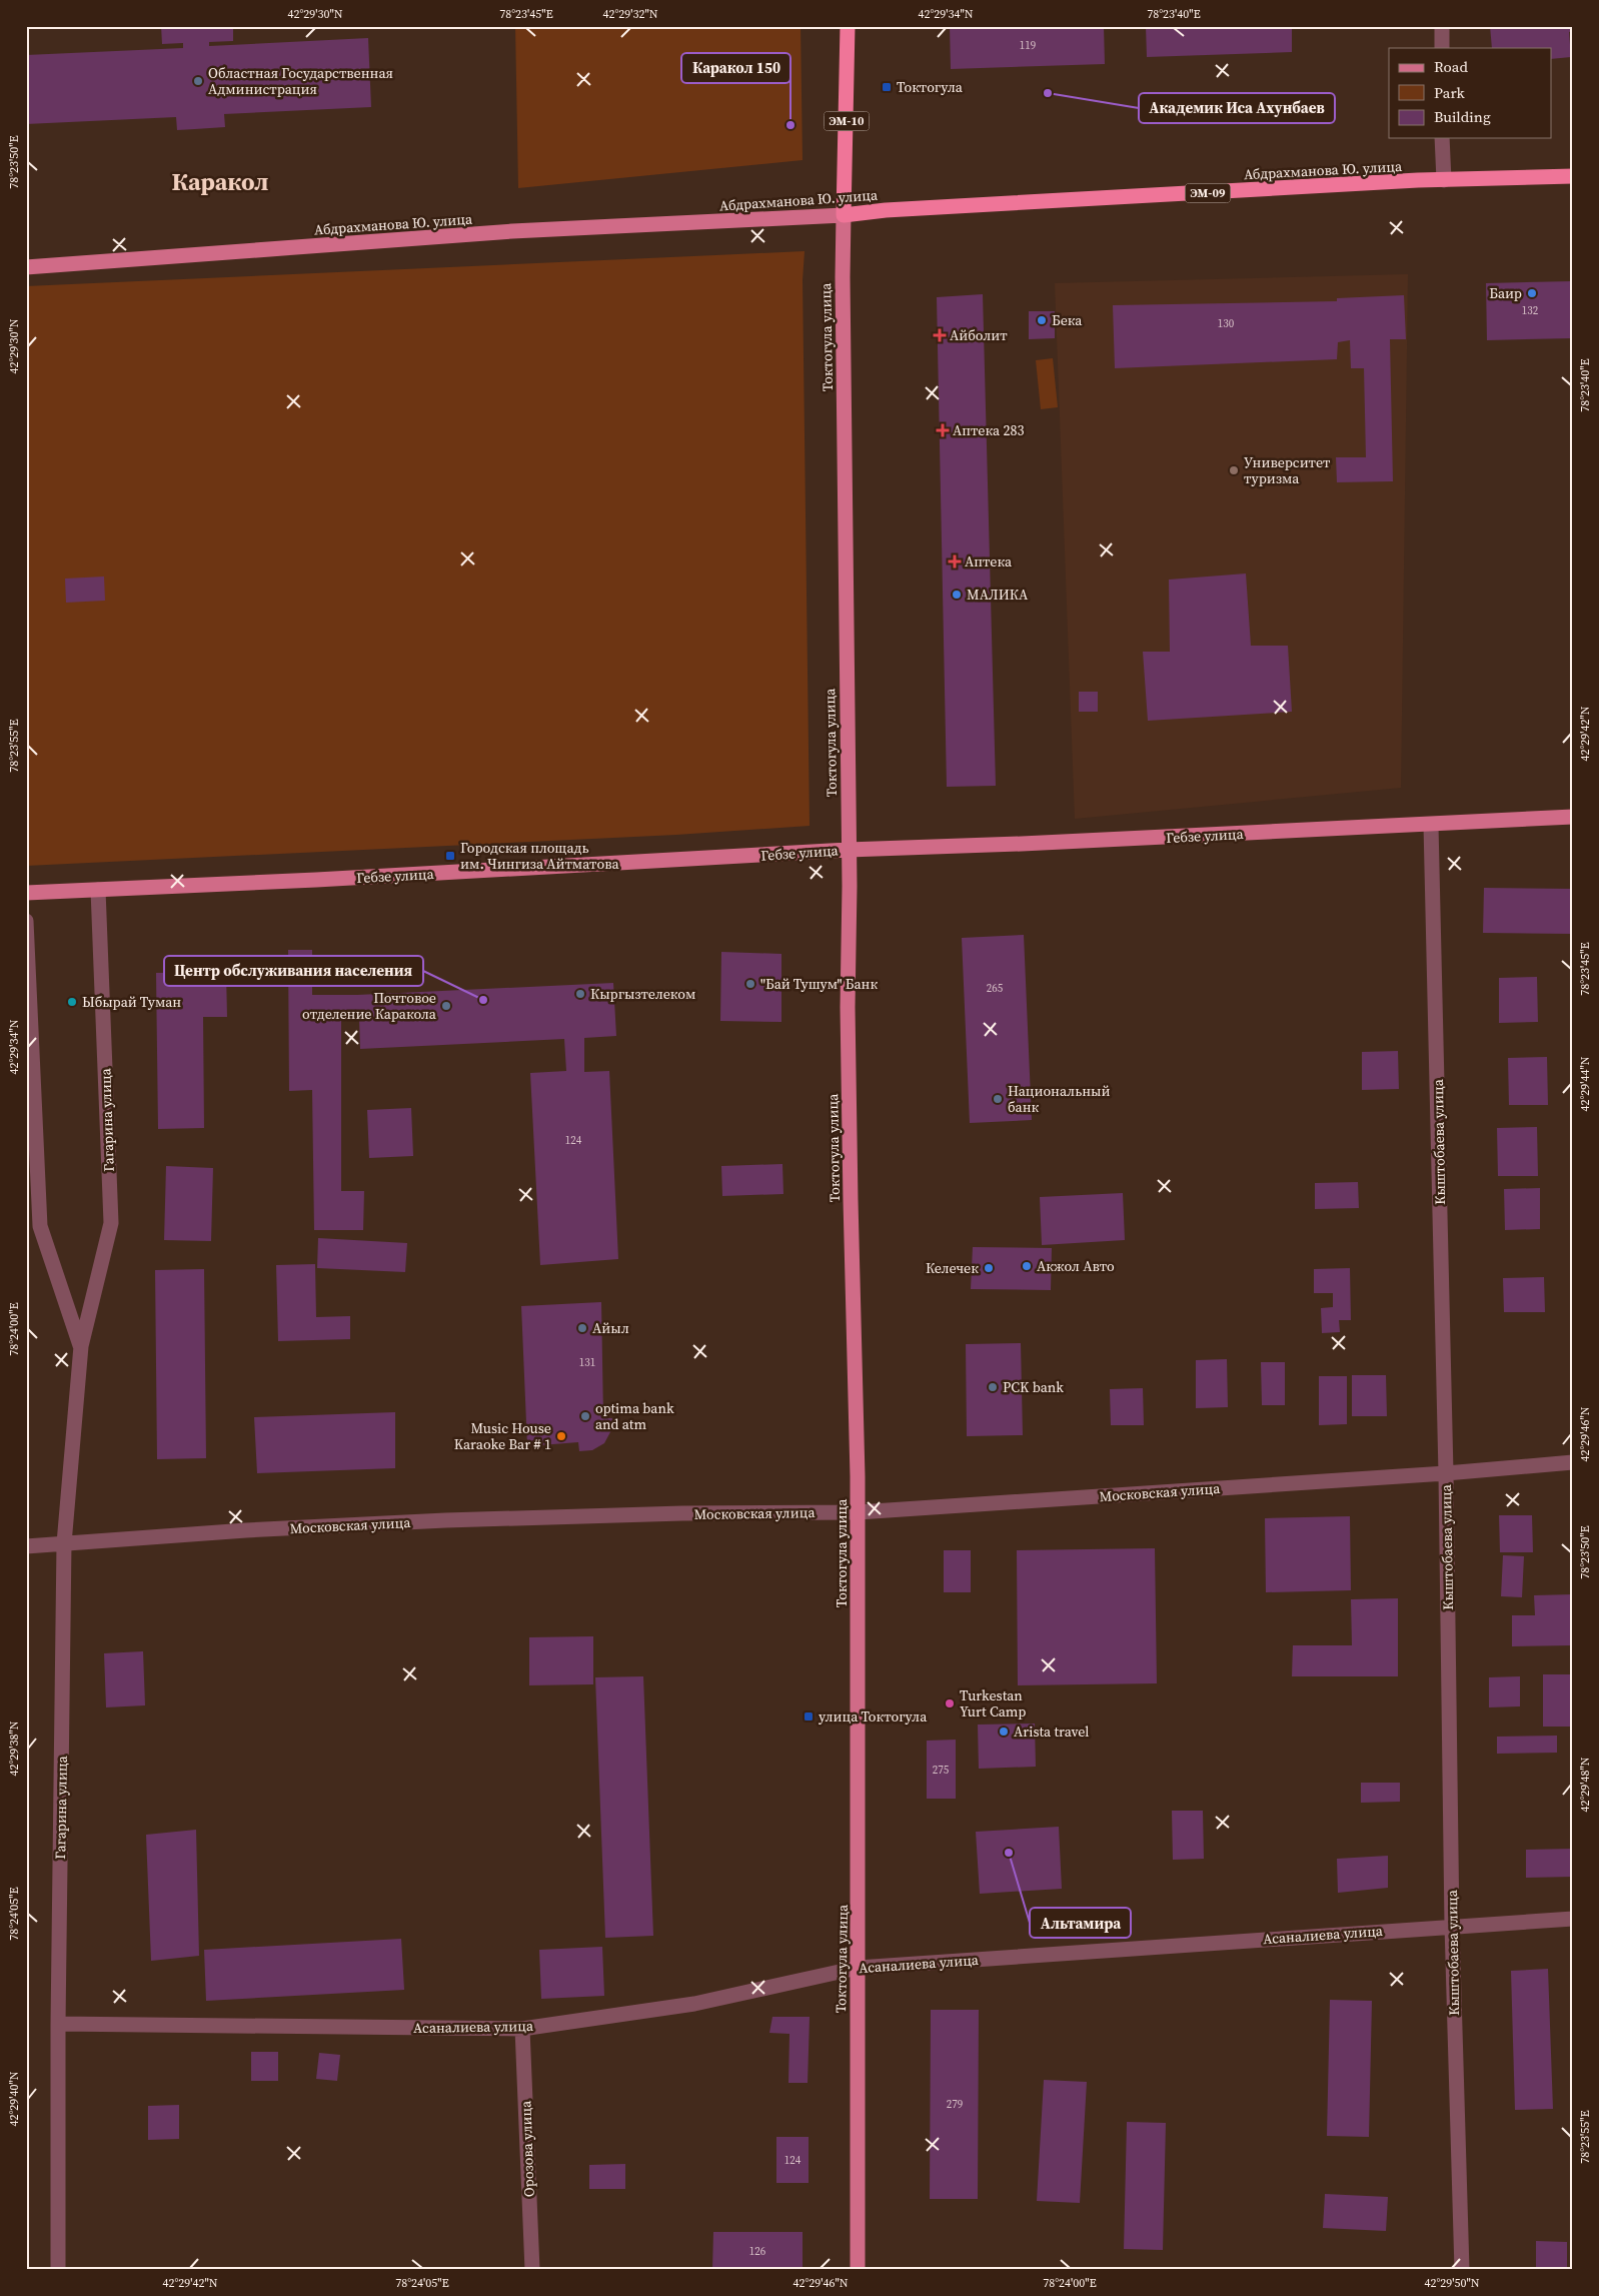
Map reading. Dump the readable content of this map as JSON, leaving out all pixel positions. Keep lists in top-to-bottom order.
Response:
{
  "streets": {
    "highway": [
      "ЭМ-10",
      "Абдрахманова Ю. улица",
      "ЭМ-09",
      "Токтогула улица"
    ],
    "main road": ["Гебзе улица"],
    "street": [
      "Гагарина улица",
      "Кыштобаева улица",
      "Московская улица",
      "Асаналиева улица",
      "Орозова улица"
    ]
  },
  "crossings": [
    ["Абдрахманова Ю. улица", "Токтогула улица"],
    ["Токтогула улица", "Гебзе улица"],
    ["Токтогула улица", "Московская улица"],
    ["Токтогула улица", "Асаналиева улица"],
    ["Гебзе улица", "Гагарина улица"],
    ["Гебзе улица", "Кыштобаева улица"],
    ["Гагарина улица", "Московская улица"],
    ["Гагарина улица", "Асаналиева улица"],
    ["Кыштобаева улица", "Московская улица"],
    ["Кыштобаева улица", "Асаналиева улица"],
    ["Асаналиева улица", "Орозова улица"]
  ],
  "districts": ["Каракол"],
  "places": {
    "other": [
      "Областная Государственная Администрация",
      "Академик Иса Ахунбаев",
      "Каракол 150",
      "Баир",
      "Бека",
      "Университет туризма",
      "МАЛИКА",
      "\"Бай Тушум\" Банк",
      "Кыргызтелеком",
      "Центр обслуживания населения",
      "Ыбырай Туман",
      "Почтовое отделение Каракола",
      "Национальный банк",
      "Акжол Авто",
      "Келечек",
      "Айыл",
      "PCK bank",
      "optima bank and atm",
      "Music House Karaoke Bar # 1",
      "Turkestan Yurt Camp",
      "Arista travel",
      "Альтамира"
    ],
    "transit": ["Токтогула", "Городская площадь им. Чингиза Айтматова", "улица Токтогула"],
    "health": ["Айболит", "Аптека 283", "Аптека"]
  },
  "house_numbers": [
    "119",
    "132",
    "130",
    "265",
    "124",
    "131",
    "275",
    "279",
    "124",
    "126"
  ],
  "legend": ["Road", "Park", "Building"],
  "coordinates": [
    "42°29'30\"N",
    "78°23'45\"E",
    "42°29'32\"N",
    "42°29'34\"N",
    "78°23'40\"E",
    "78°23'50\"E",
    "42°29'42\"N",
    "78°23'55\"E",
    "42°29'44\"N",
    "78°24'00\"E",
    "42°29'46\"N",
    "42°29'38\"N",
    "42°29'48\"N",
    "78°24'05\"E",
    "42°29'40\"N",
    "42°29'50\"N"
  ]
}
